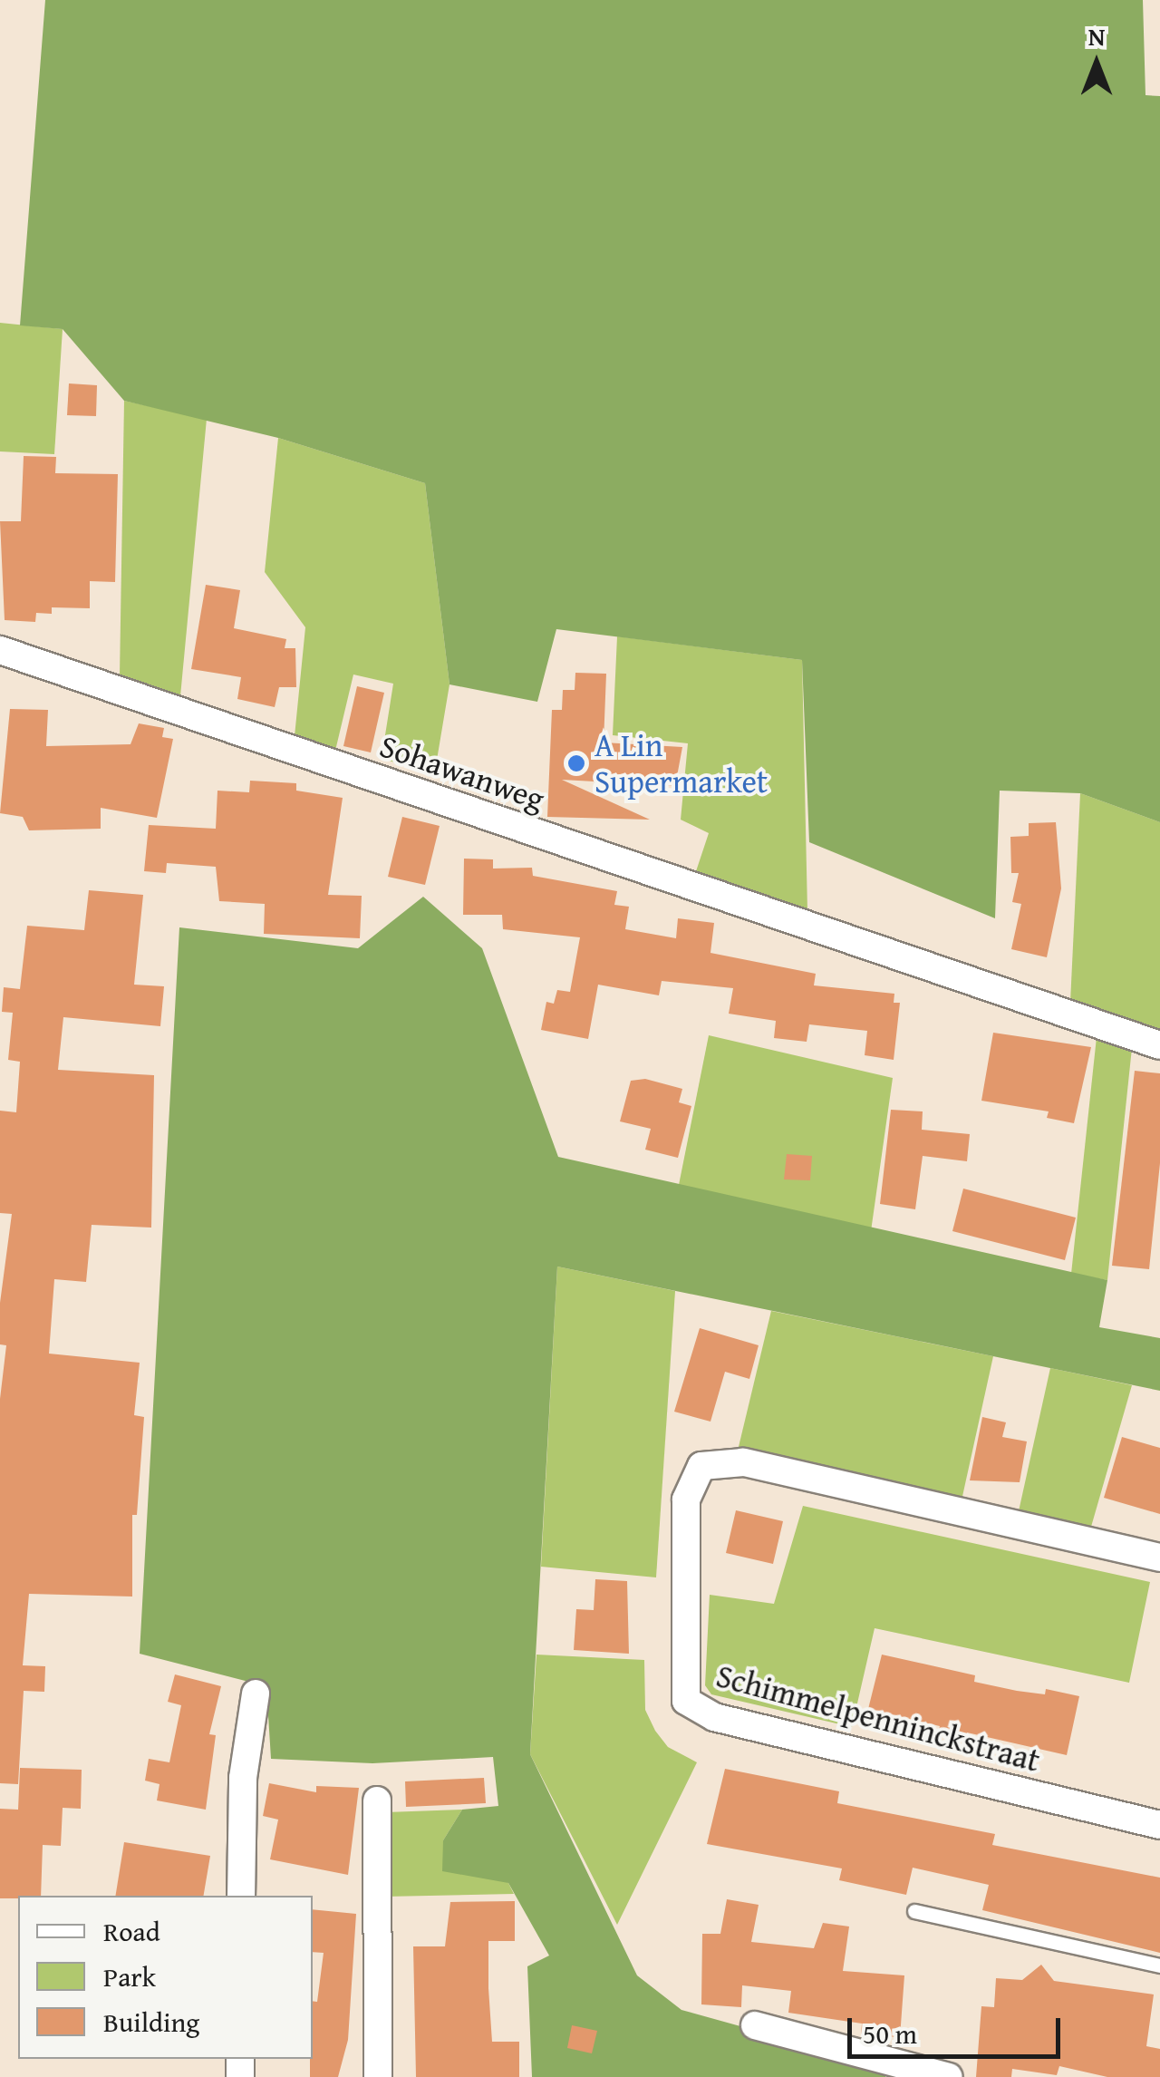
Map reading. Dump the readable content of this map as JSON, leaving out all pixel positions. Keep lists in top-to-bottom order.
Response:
{
  "streets": {
    "street": ["Sohawanweg", "Schimmelpenninckstraat"]
  },
  "places": ["A Lin Supermarket"],
  "legend": ["Road", "Park", "Building"],
  "scale_bar": "50 m",
  "north": "top"
}
